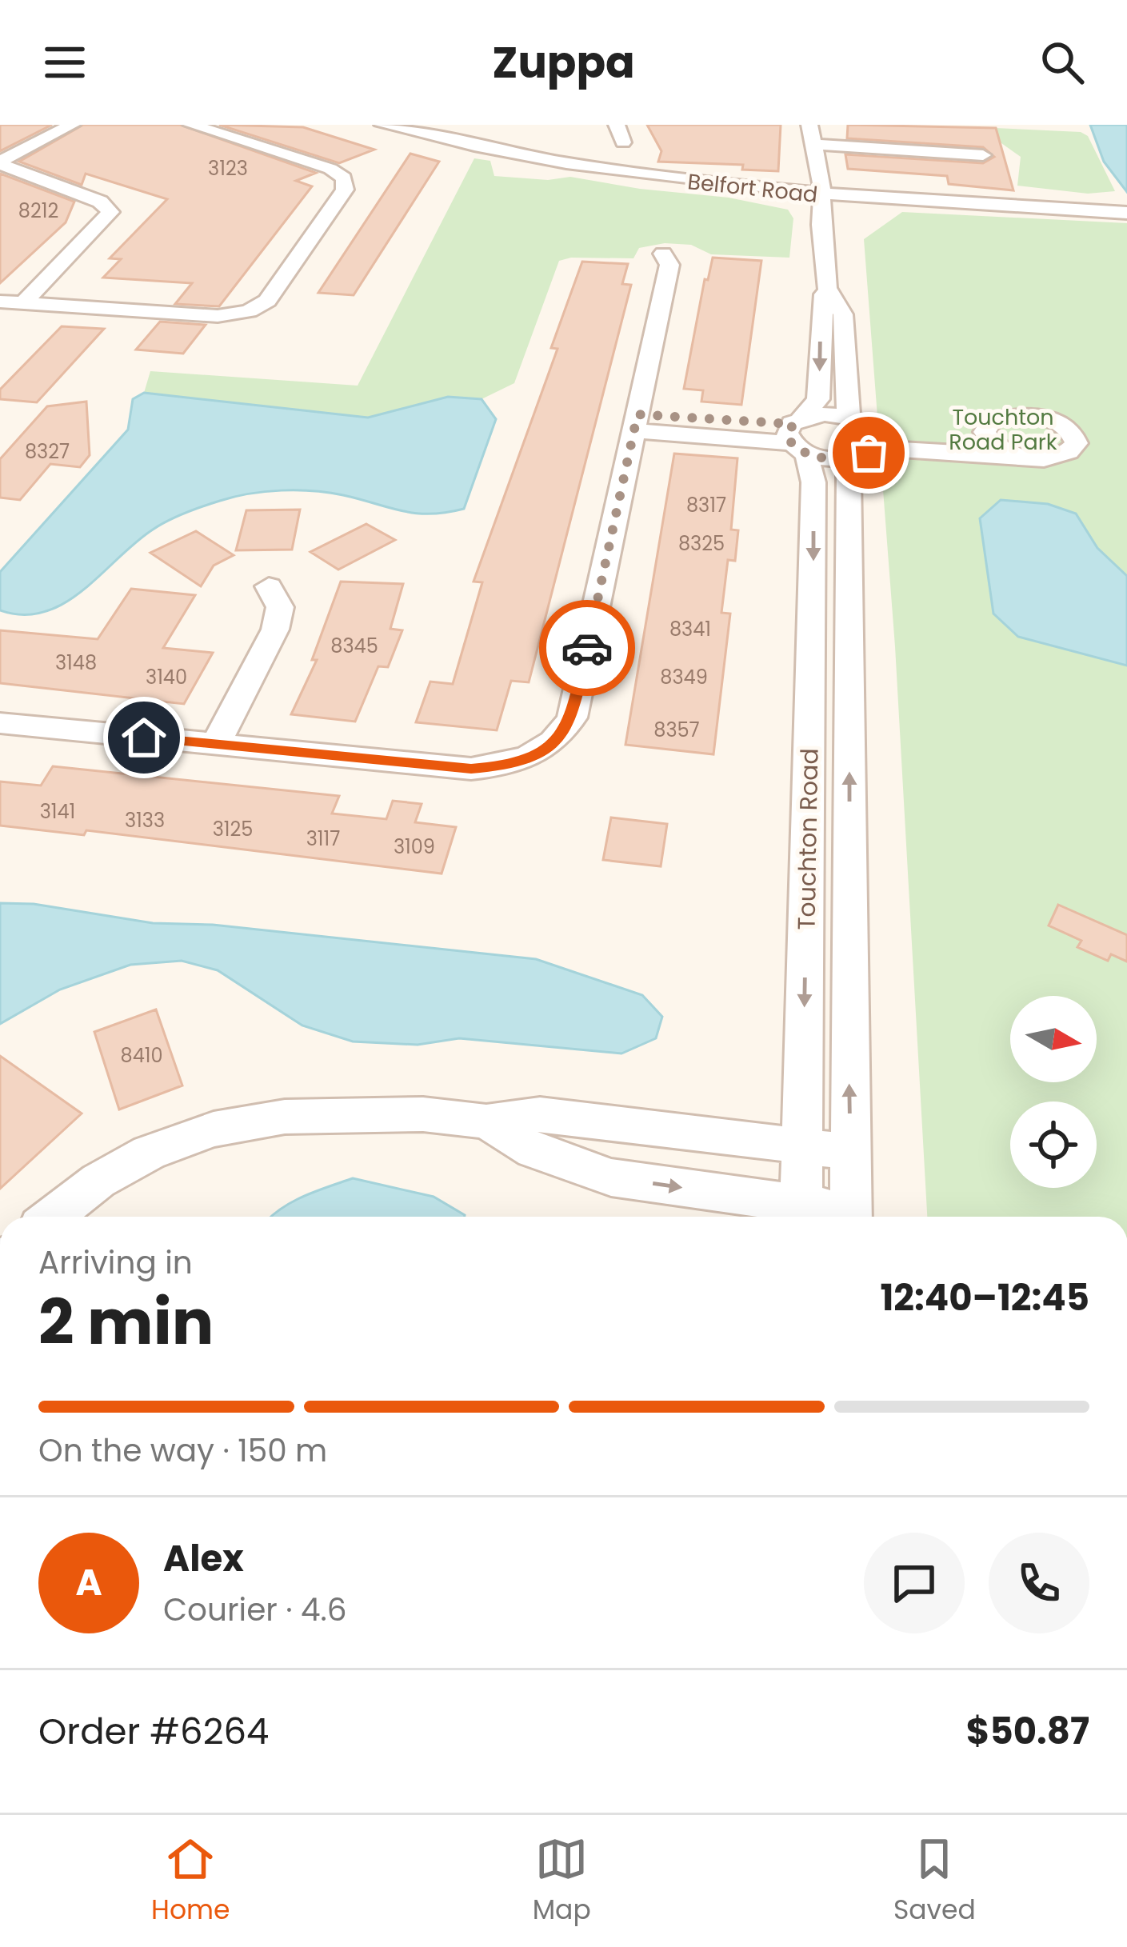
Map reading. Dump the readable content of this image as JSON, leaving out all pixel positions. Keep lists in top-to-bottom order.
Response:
{
  "streets": {
    "street": ["Belfort Road", "Touchton Road"]
  },
  "parks": ["Touchton Road Park"],
  "house_numbers": [
    "3123",
    "8212",
    "8327",
    "8317",
    "8325",
    "8341",
    "8345",
    "3148",
    "3140",
    "8349",
    "8357",
    "3141",
    "3133",
    "3125",
    "3117",
    "3109",
    "8410"
  ],
  "north": "right",
  "page": {
    "header": "Zuppa",
    "heading": ["2 min", "Arriving in", "12:40–12:45"],
    "panel": [
      "Alex",
      "Courier · 4.6",
      "Order #6264",
      "$50.87"
    ],
    "bar": "On the way · 150 m",
    "round": "A",
    "tabs": ["Home", "Map", "Saved"]
  }
}
